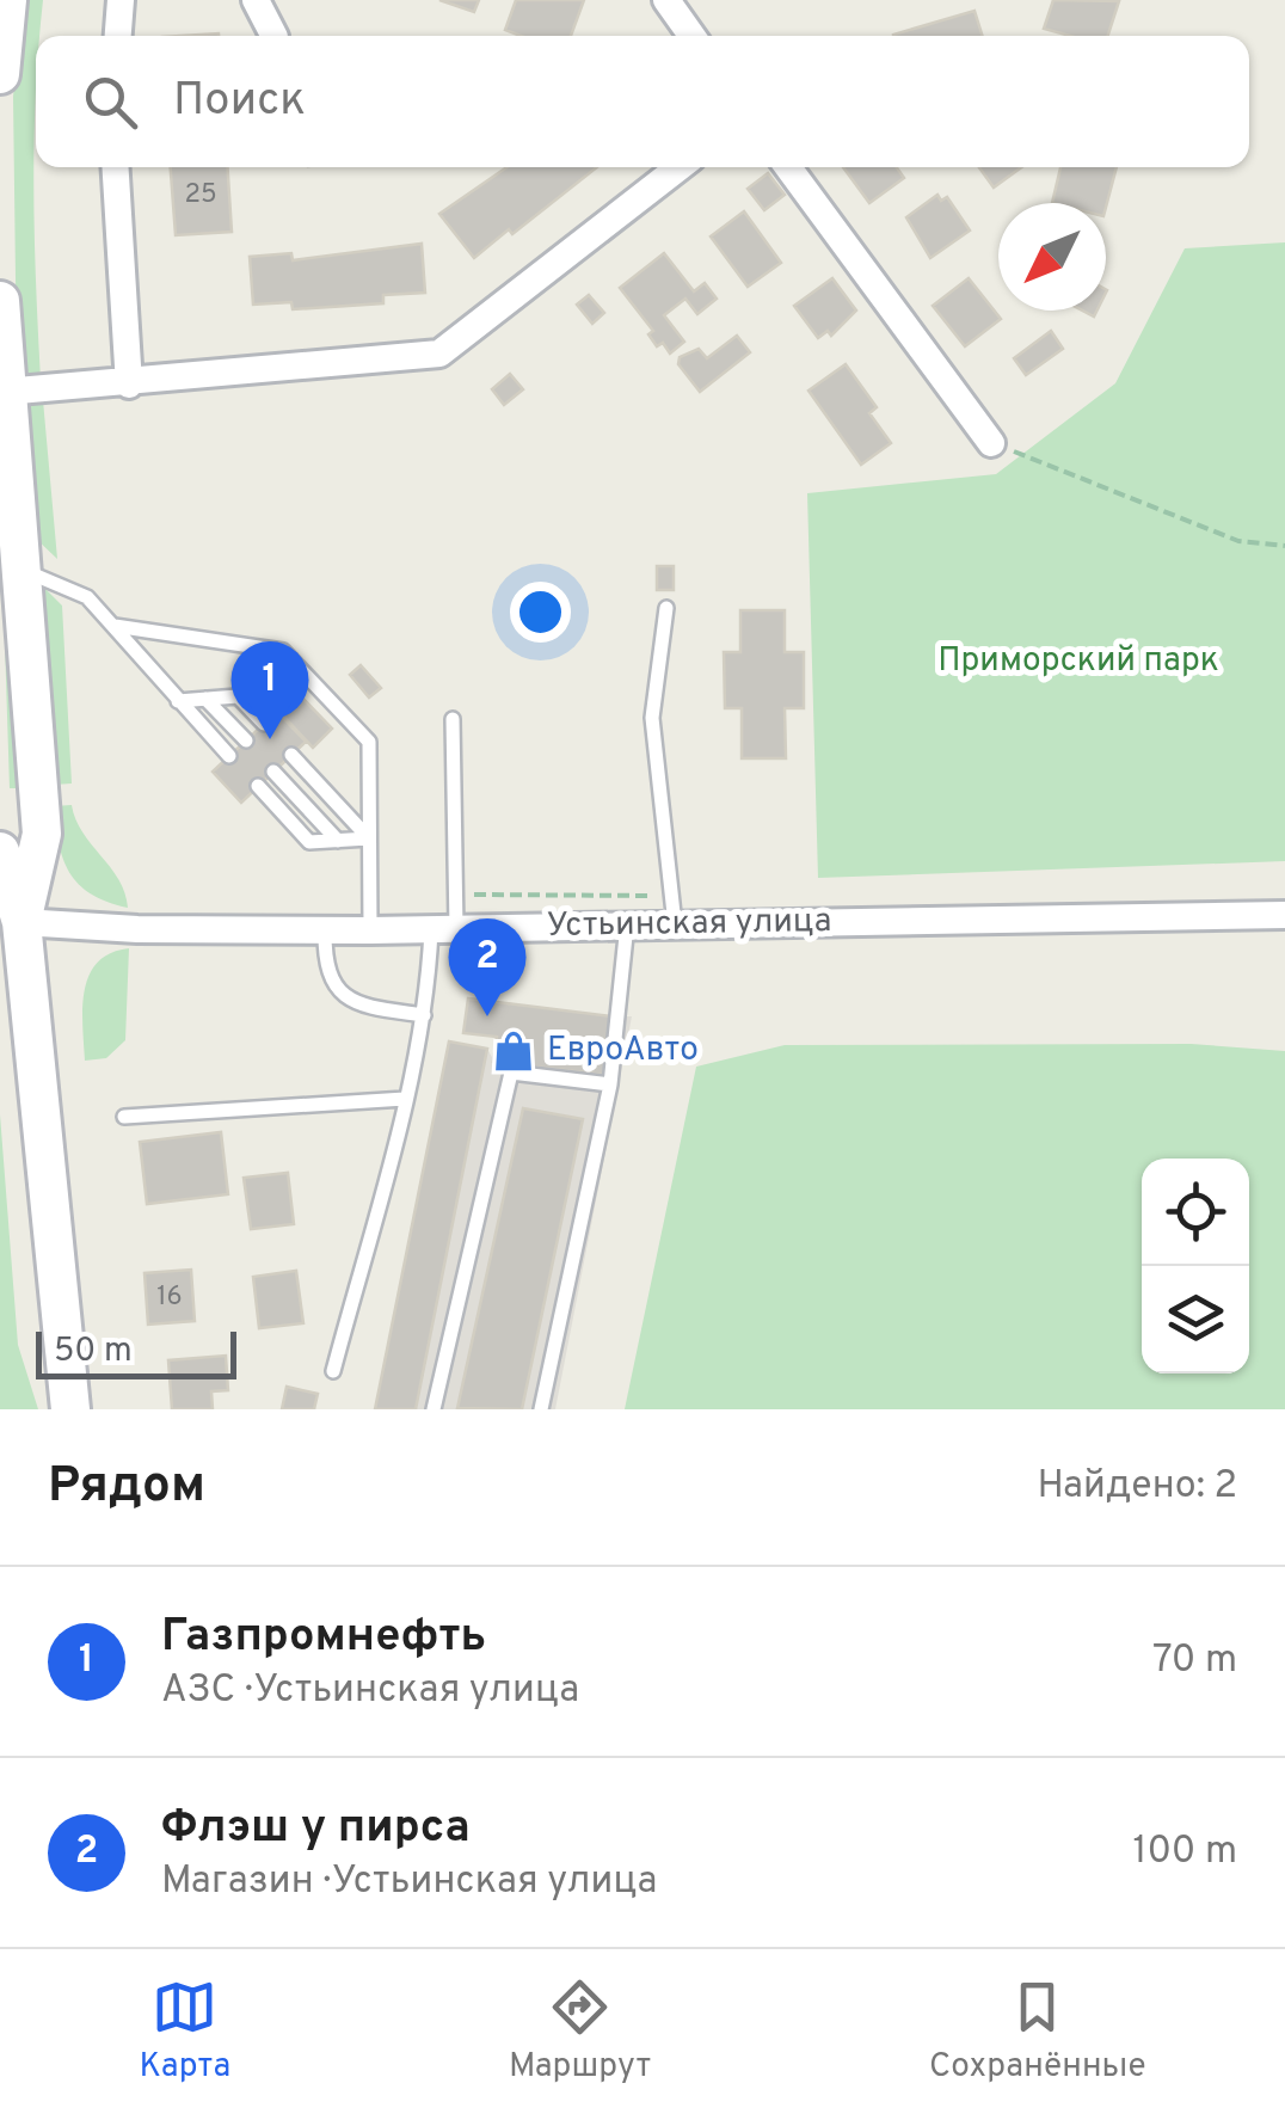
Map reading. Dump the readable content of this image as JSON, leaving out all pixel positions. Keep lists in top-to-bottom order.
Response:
{
  "streets": {
    "street": ["Устьинская улица"]
  },
  "parks": ["Приморский парк"],
  "places": {
    "shop": ["ЕвроАвто"]
  },
  "house_numbers": ["25", "16"],
  "scale_bar": "50 m",
  "north": "bottom left",
  "page": {
    "search": "Поиск",
    "pins": ["1", "2"],
    "scale": "50 m",
    "heading": ["Рядом", "Найдено: 2"],
    "list": [
      {
        "mark": "1",
        "name": "Газпромнефть",
        "note": "АЗС · Устьинская улица",
        "value": "70 m"
      },
      {
        "mark": "2",
        "name": "Флэш у пирса",
        "note": "Магазин · Устьинская улица",
        "value": "100 m"
      }
    ],
    "nav": ["Карта", "Маршрут", "Сохранённые"]
  }
}
